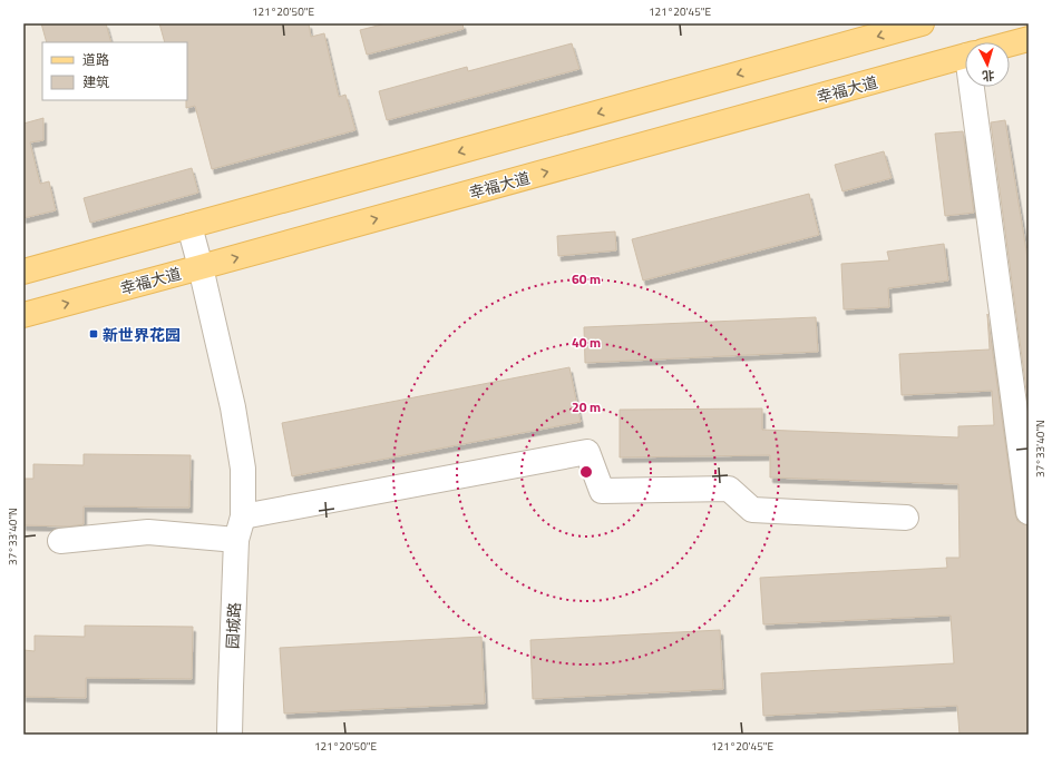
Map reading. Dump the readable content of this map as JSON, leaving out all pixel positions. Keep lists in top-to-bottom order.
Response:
{
  "streets": {
    "main road": ["幸福大道"],
    "street": ["园城路"]
  },
  "crossings": [
    ["幸福大道", "园城路"]
  ],
  "places": {
    "transit": ["新世界花园"]
  },
  "legend": ["道路", "建筑"],
  "north": "bottom",
  "coordinates": ["121°20'50\"E", "121°20'45\"E", "37°33'40\"N"],
  "rings": ["60 m", "40 m", "20 m"]
}
